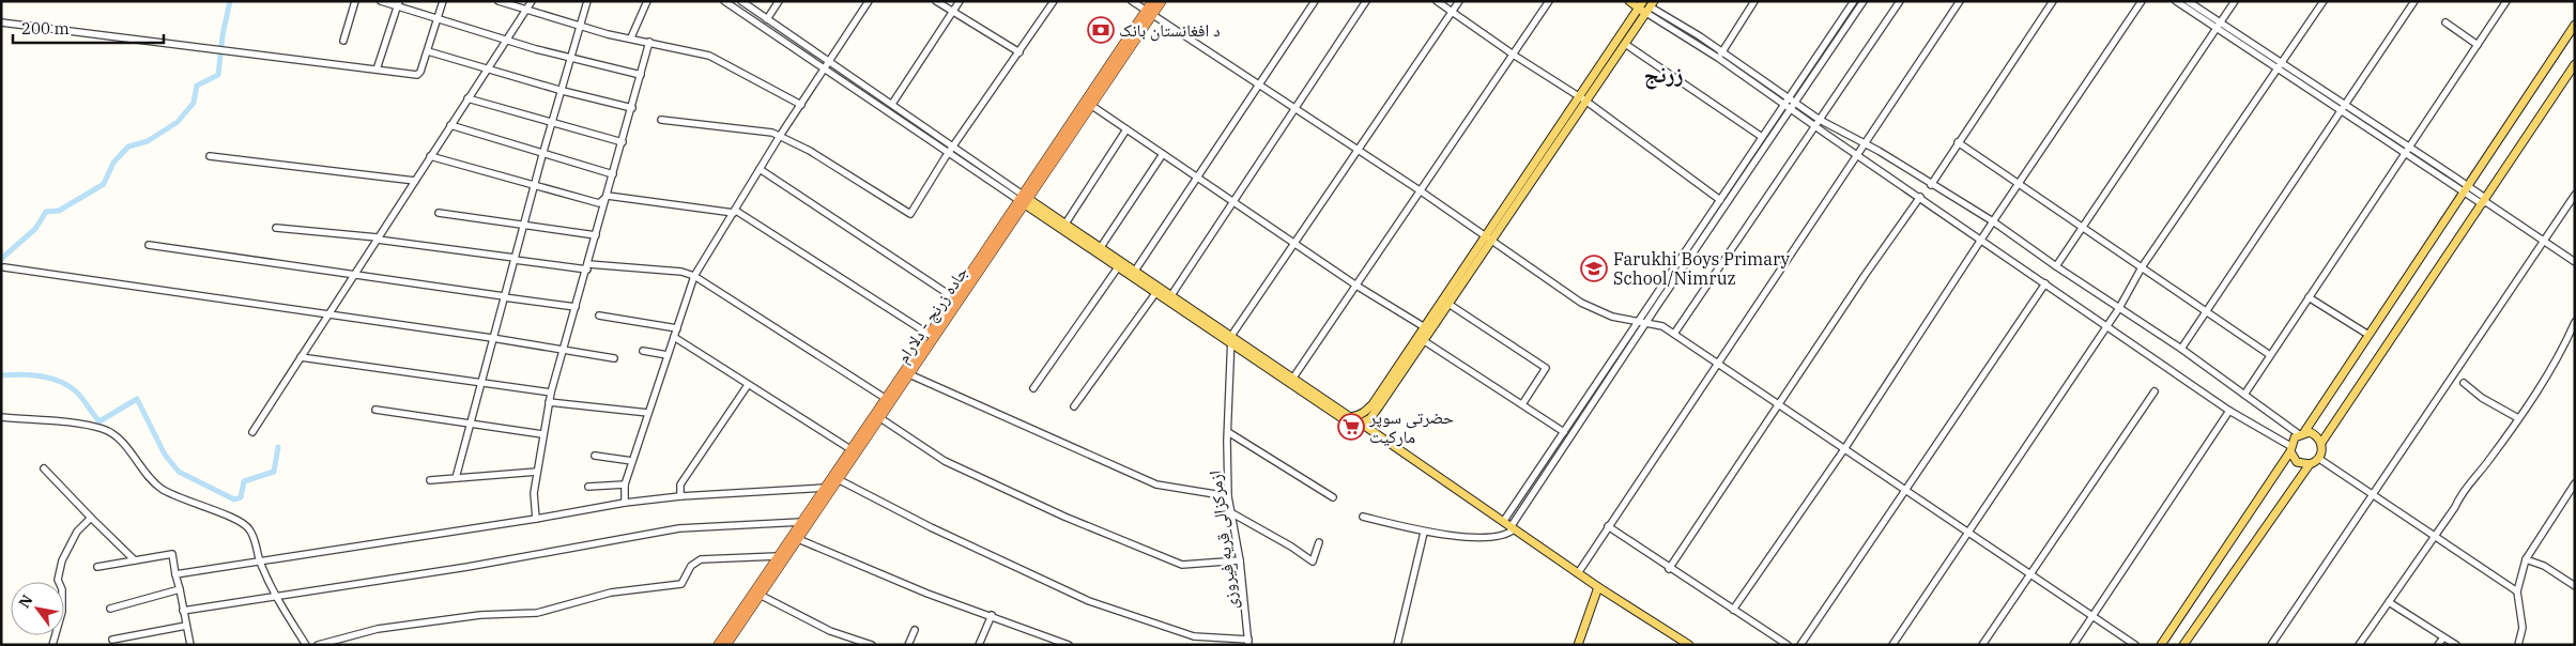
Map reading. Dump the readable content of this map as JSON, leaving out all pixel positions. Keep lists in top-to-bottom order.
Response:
{
  "streets": {
    "highway": ["جاده زرنج - دلارام"],
    "street": ["ازمرکزالی قریه فیروزی"]
  },
  "districts": ["زرنج"],
  "places": {
    "bank": ["د افغانستان بانک"],
    "school or university": ["Farukhi Boys Primary School/Nimruz"],
    "supermarket": ["حضرتی سوپر مارکیت"]
  },
  "scale_bar": "200 m",
  "north": "top left"
}
